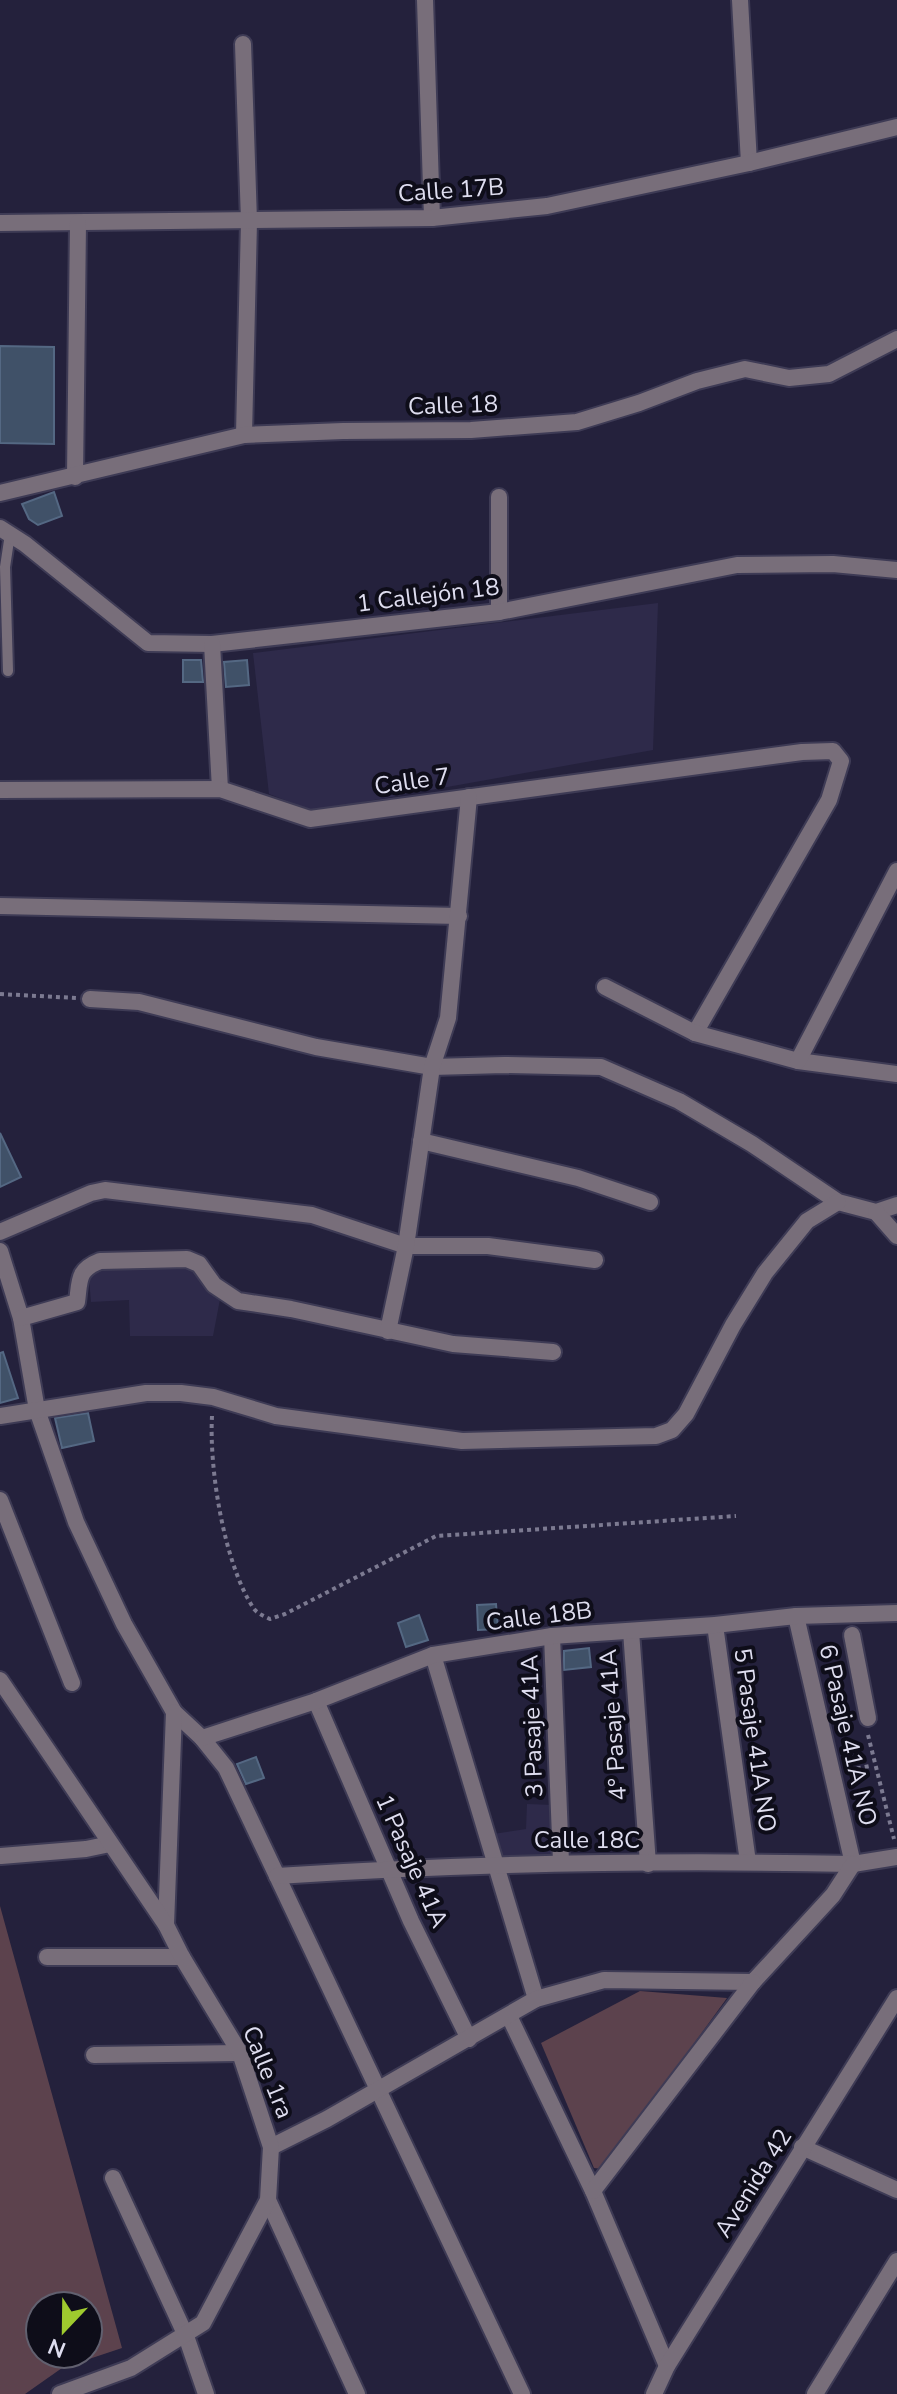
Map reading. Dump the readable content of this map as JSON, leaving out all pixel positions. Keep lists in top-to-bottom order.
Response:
{
  "streets": {
    "street": [
      "Calle 17B",
      "Calle 18",
      "1 Callejón 18",
      "Calle 7",
      "Calle 18B",
      "4° Pasaje 41A",
      "3 Pasaje 41A",
      "6 Pasaje 41A NO",
      "5 Pasaje 41A NO",
      "Calle 18C",
      "1 Pasaje 41A",
      "Calle 1ra",
      "Avenida 42"
    ]
  },
  "crossings": [
    ["Calle 18B", "4° Pasaje 41A"],
    ["Calle 18B", "3 Pasaje 41A"],
    ["Calle 18B", "6 Pasaje 41A NO"],
    ["Calle 18B", "5 Pasaje 41A NO"],
    ["Calle 18B", "1 Pasaje 41A"],
    ["4° Pasaje 41A", "Calle 18C"],
    ["3 Pasaje 41A", "Calle 18C"],
    ["6 Pasaje 41A NO", "Calle 18C"],
    ["5 Pasaje 41A NO", "Calle 18C"],
    ["Calle 18C", "1 Pasaje 41A"]
  ],
  "north": "bottom"
}
